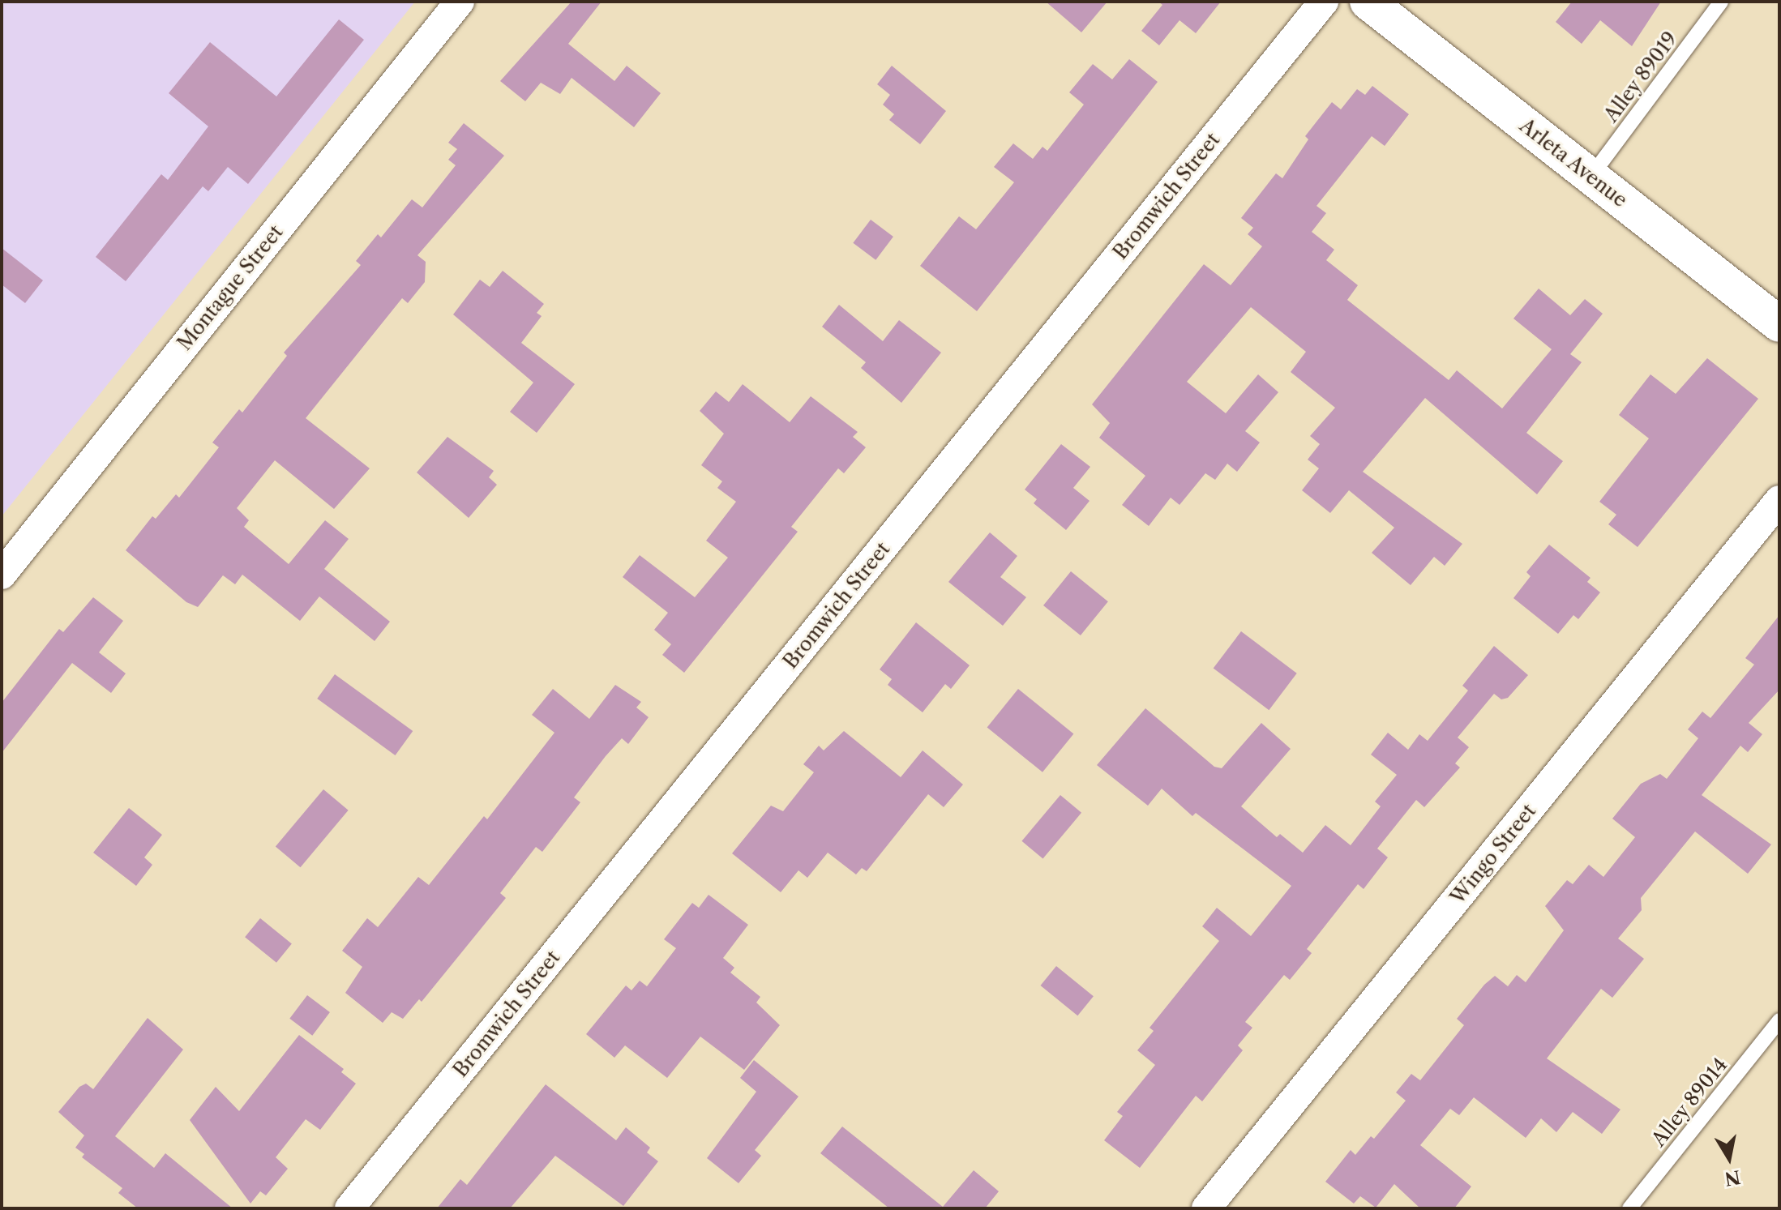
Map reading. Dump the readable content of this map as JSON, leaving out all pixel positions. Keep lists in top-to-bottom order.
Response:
{
  "streets": {
    "main road": ["Arleta Avenue"],
    "street": ["Bromwich Street", "Montague Street", "Wingo Street"],
    "lane": ["Alley 89019", "Alley 89014"]
  },
  "crossings": [
    ["Alley 89019", "Arleta Avenue"]
  ],
  "north": "bottom"
}
